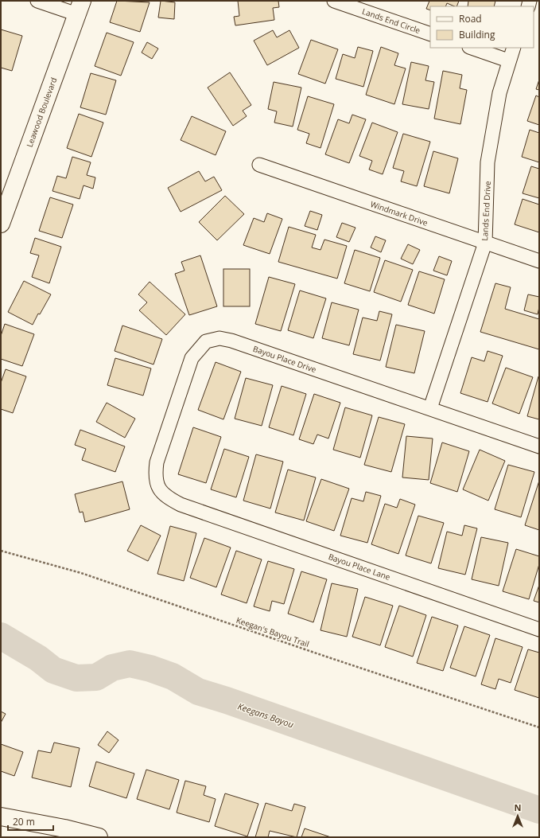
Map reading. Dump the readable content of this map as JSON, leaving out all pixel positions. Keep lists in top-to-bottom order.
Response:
{
  "streets": {
    "street": [
      "Lands End Circle",
      "Leawood Boulevard",
      "Lands End Drive",
      "Windmark Drive",
      "Bayou Place Drive",
      "Bayou Place Lane"
    ],
    "path": ["Keegan's Bayou Trail"]
  },
  "crossings": [
    ["Lands End Drive", "Windmark Drive"],
    ["Lands End Drive", "Bayou Place Drive"],
    ["Bayou Place Drive", "Bayou Place Lane"]
  ],
  "water": ["Keegans Bayou"],
  "legend": ["Road", "Building"],
  "scale_bar": "20 m",
  "north": "top"
}
